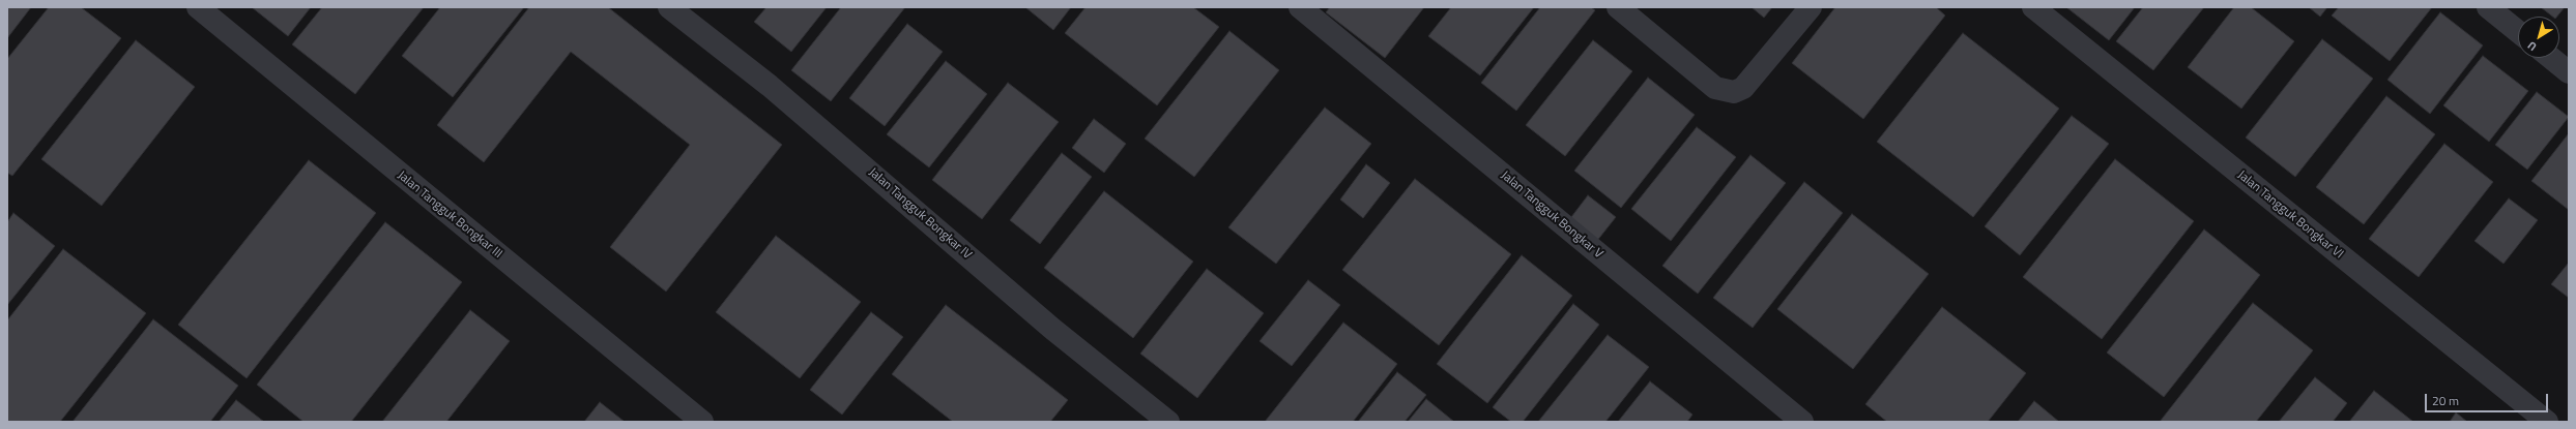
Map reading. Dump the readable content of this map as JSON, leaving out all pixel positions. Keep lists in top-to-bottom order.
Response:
{
  "streets": {
    "street": [
      "Jalan Tangguk Bongkar IV",
      "Jalan Tangguk Bongkar III",
      "Jalan Tangguk Bongkar V",
      "Jalan Tangguk Bongkar VI"
    ]
  },
  "scale_bar": "20 m",
  "north": "bottom left"
}
